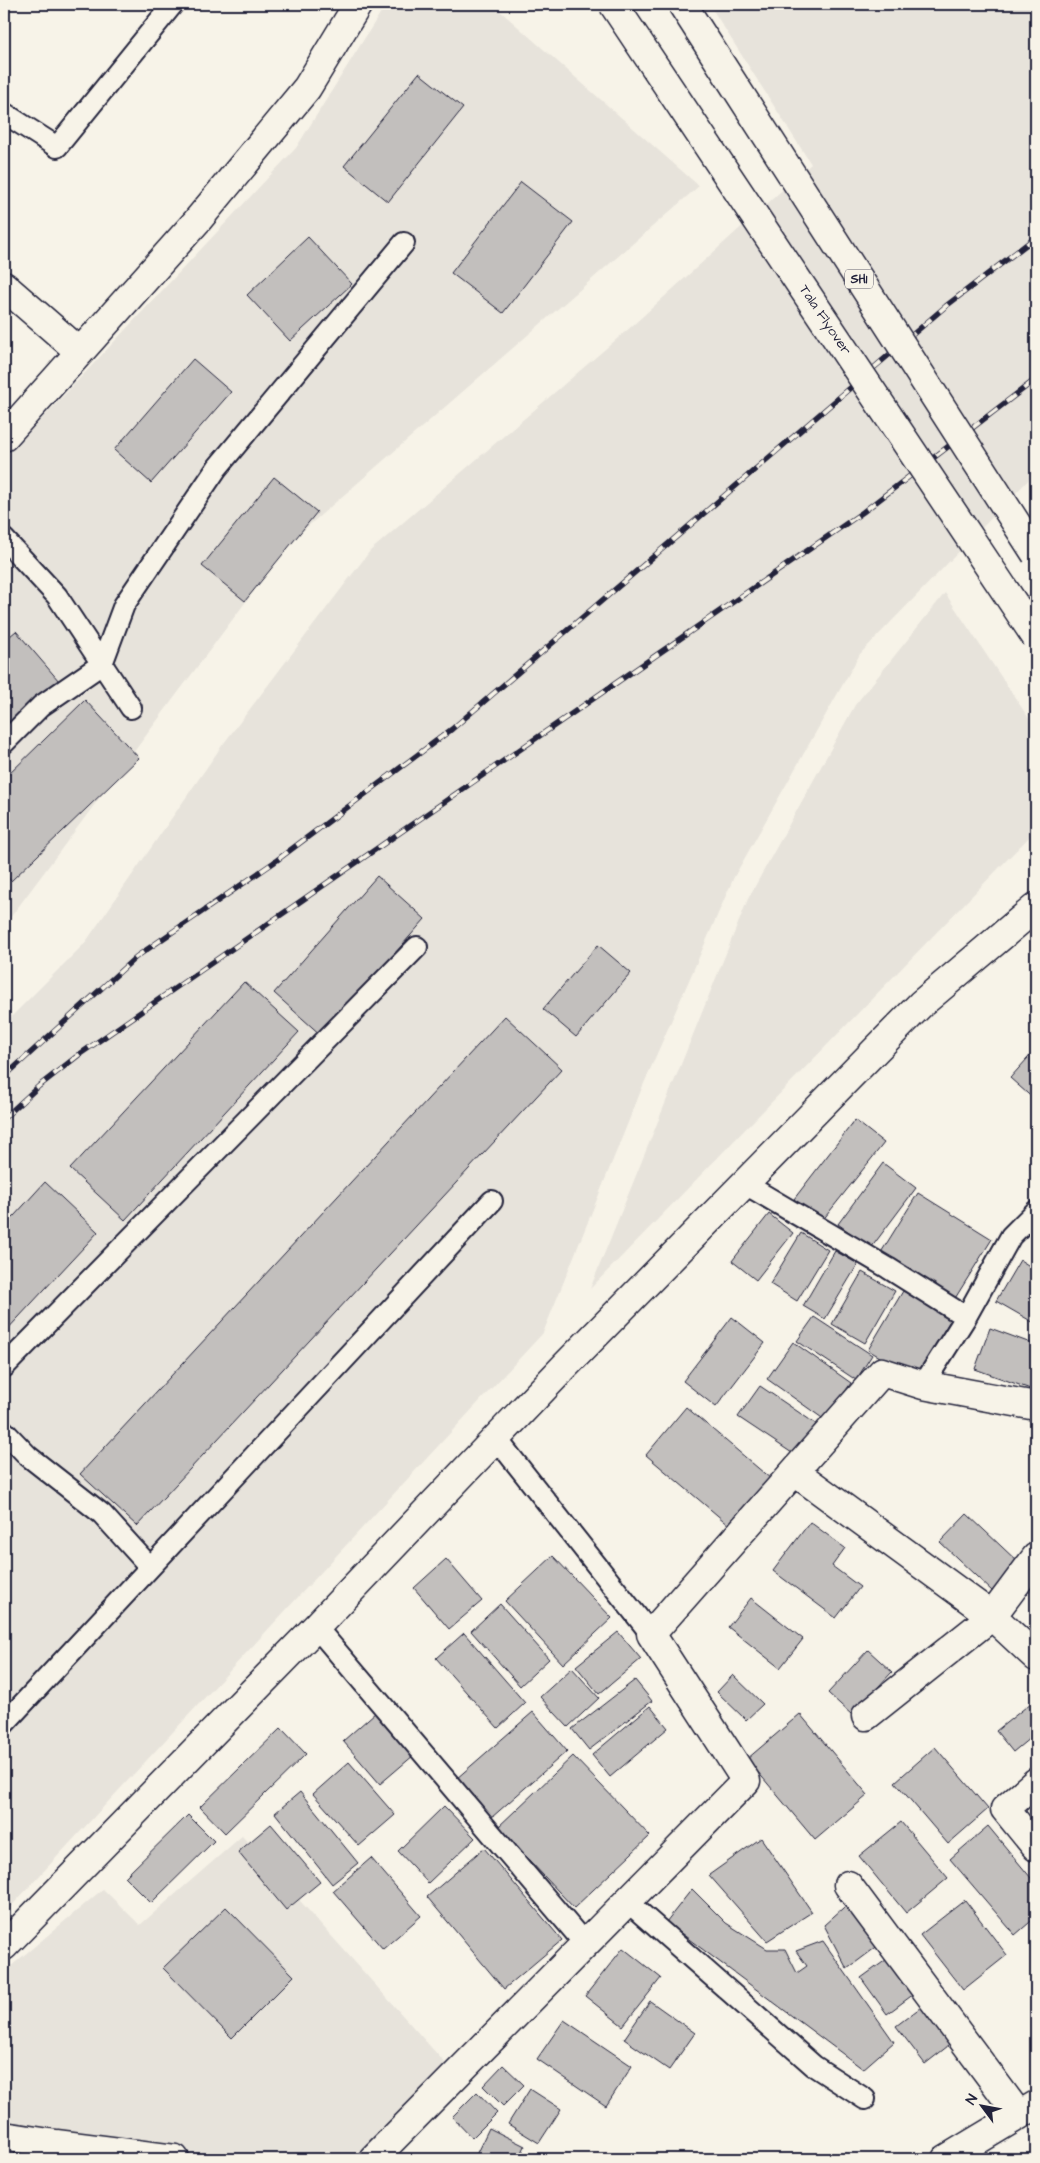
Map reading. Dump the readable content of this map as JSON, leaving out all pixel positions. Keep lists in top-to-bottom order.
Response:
{
  "streets": {
    "street": ["SH1", "Tala Flyover"]
  },
  "north": "top left"
}
